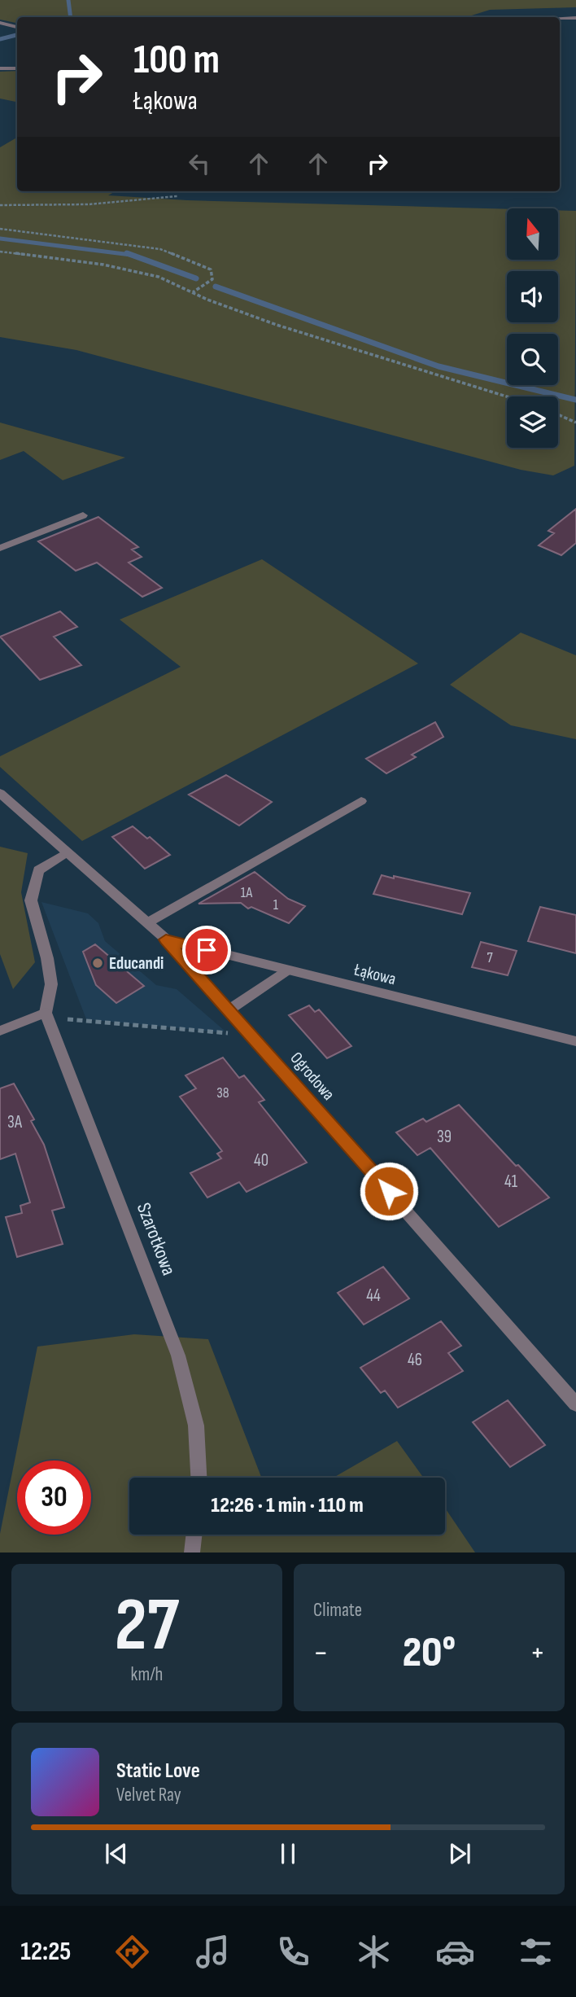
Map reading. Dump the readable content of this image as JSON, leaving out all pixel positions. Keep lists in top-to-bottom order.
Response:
{
  "streets": {
    "street": ["Łąkowa", "Ogrodowa", "Szarotkowa"]
  },
  "crossings": [
    ["Łąkowa", "Ogrodowa"]
  ],
  "places": ["Educandi"],
  "house_numbers": [
    "1A",
    "1",
    "7",
    "38",
    "3A",
    "39",
    "40",
    "41",
    "44",
    "46"
  ],
  "north": "top",
  "page": {
    "turn": ["100 m", "Łąkowa"],
    "limit": "30",
    "trip": "12:26 · 1 min · 110 m",
    "tile": [
      ["27", "km/h"],
      "Climate"
    ],
    "heat": ["−", "20°", "+"],
    "song": ["Static Love", "Velvet Ray"],
    "tabs": "12:25"
  }
}
